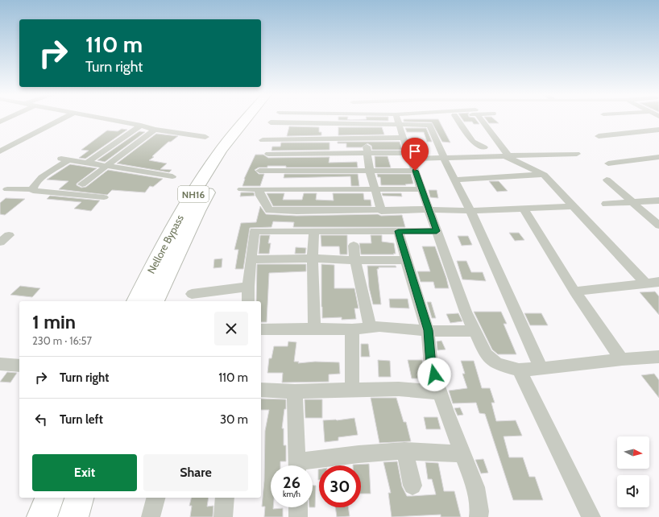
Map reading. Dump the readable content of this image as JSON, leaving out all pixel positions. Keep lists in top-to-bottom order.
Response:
{
  "streets": {
    "highway": ["NH16", "Nellore Bypass"]
  },
  "north": "right",
  "page": {
    "turn": ["110 m", "Turn right"],
    "heading": ["1 min", "230 m · 16:57"],
    "list": [
      {
        "name": "Turn right",
        "value": "110 m"
      },
      {
        "name": "Turn left",
        "value": "30 m"
      }
    ],
    "buttons": ["Exit", "Share"],
    "speed": "26 km/h",
    "limit": "30"
  }
}
